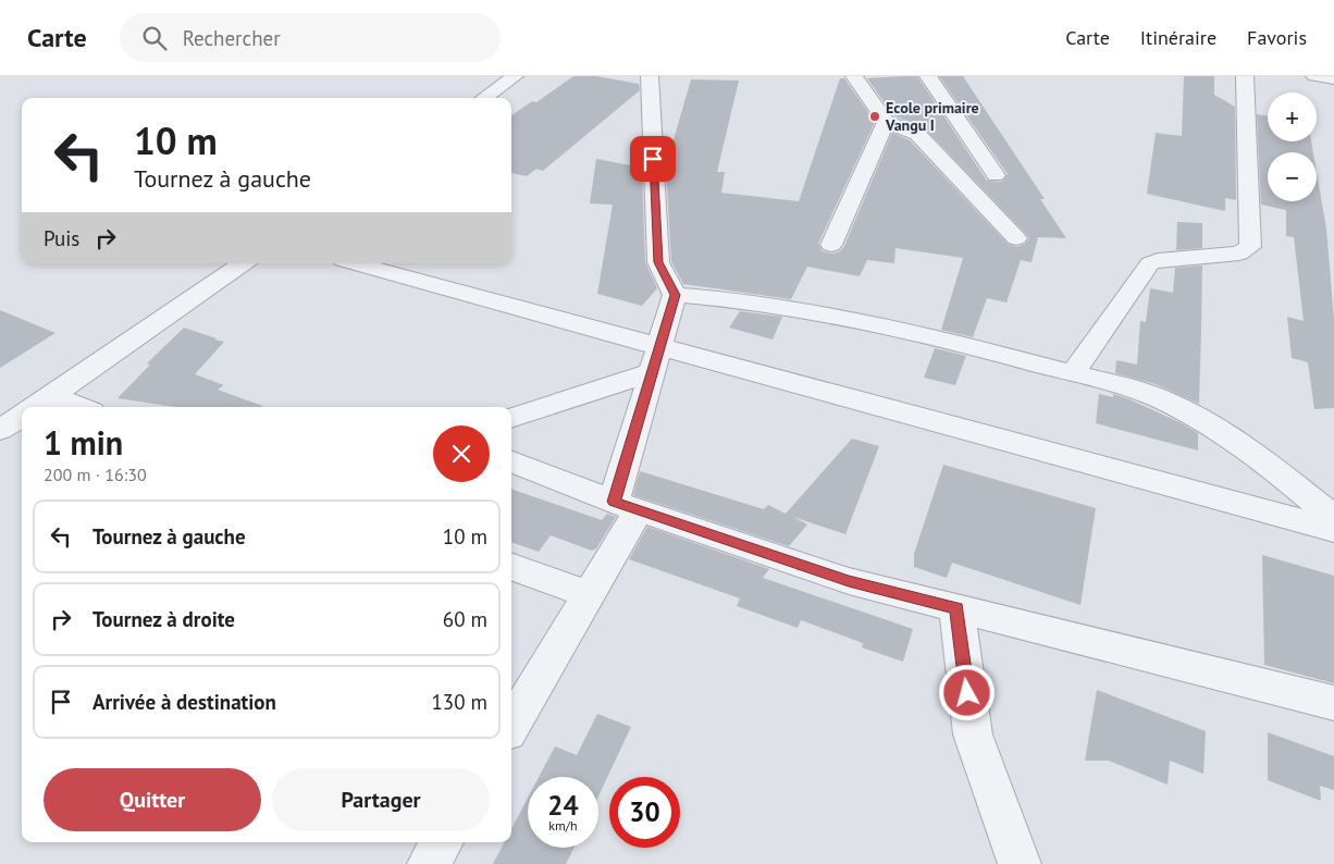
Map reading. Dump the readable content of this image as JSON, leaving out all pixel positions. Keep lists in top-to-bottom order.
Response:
{
  "places": ["Ecole primaire Vangu I"],
  "page": {
    "header": "Carte",
    "search": "Rechercher",
    "nav": ["Carte", "Itinéraire", "Favoris"],
    "map_buttons": ["+", "−"],
    "turn": ["10 m", "Tournez à gauche"],
    "then": "Puis",
    "heading": ["1 min", "200 m · 16:30"],
    "list": [
      {
        "name": "Tournez à gauche",
        "value": "10 m"
      },
      {
        "name": "Tournez à droite",
        "value": "60 m"
      },
      {
        "name": "Arrivée à destination",
        "value": "130 m"
      }
    ],
    "buttons": ["Quitter", "Partager"],
    "speed": "24 km/h",
    "limit": "30"
  }
}
